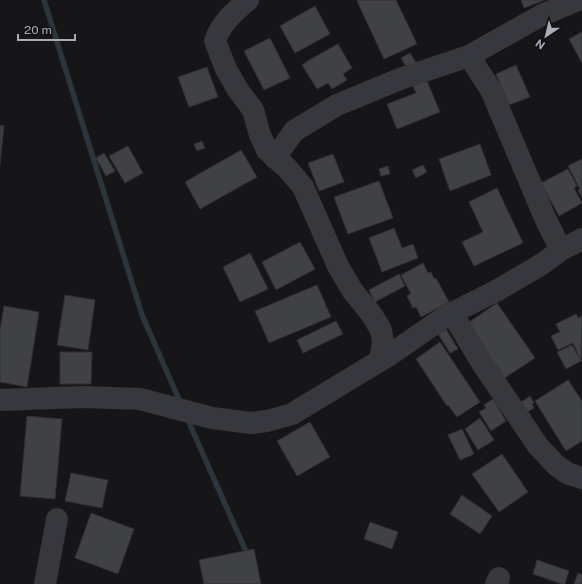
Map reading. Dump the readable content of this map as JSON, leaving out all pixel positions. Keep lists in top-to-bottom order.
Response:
{
  "scale_bar": "20 m",
  "north": "bottom left"
}
